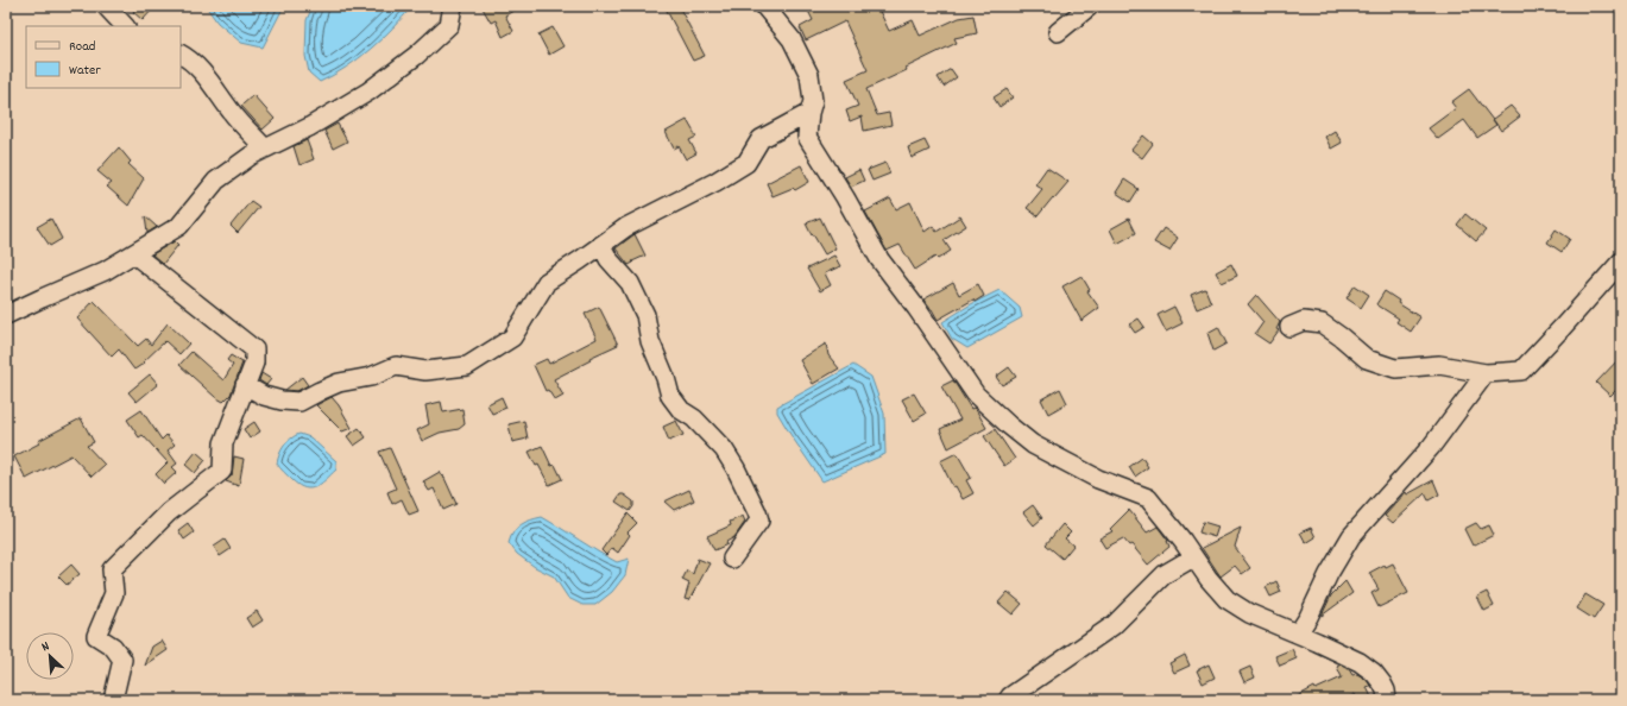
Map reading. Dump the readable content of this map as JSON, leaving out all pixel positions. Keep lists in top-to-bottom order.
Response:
{
  "legend": ["Road", "Water"],
  "north": "top left"
}
